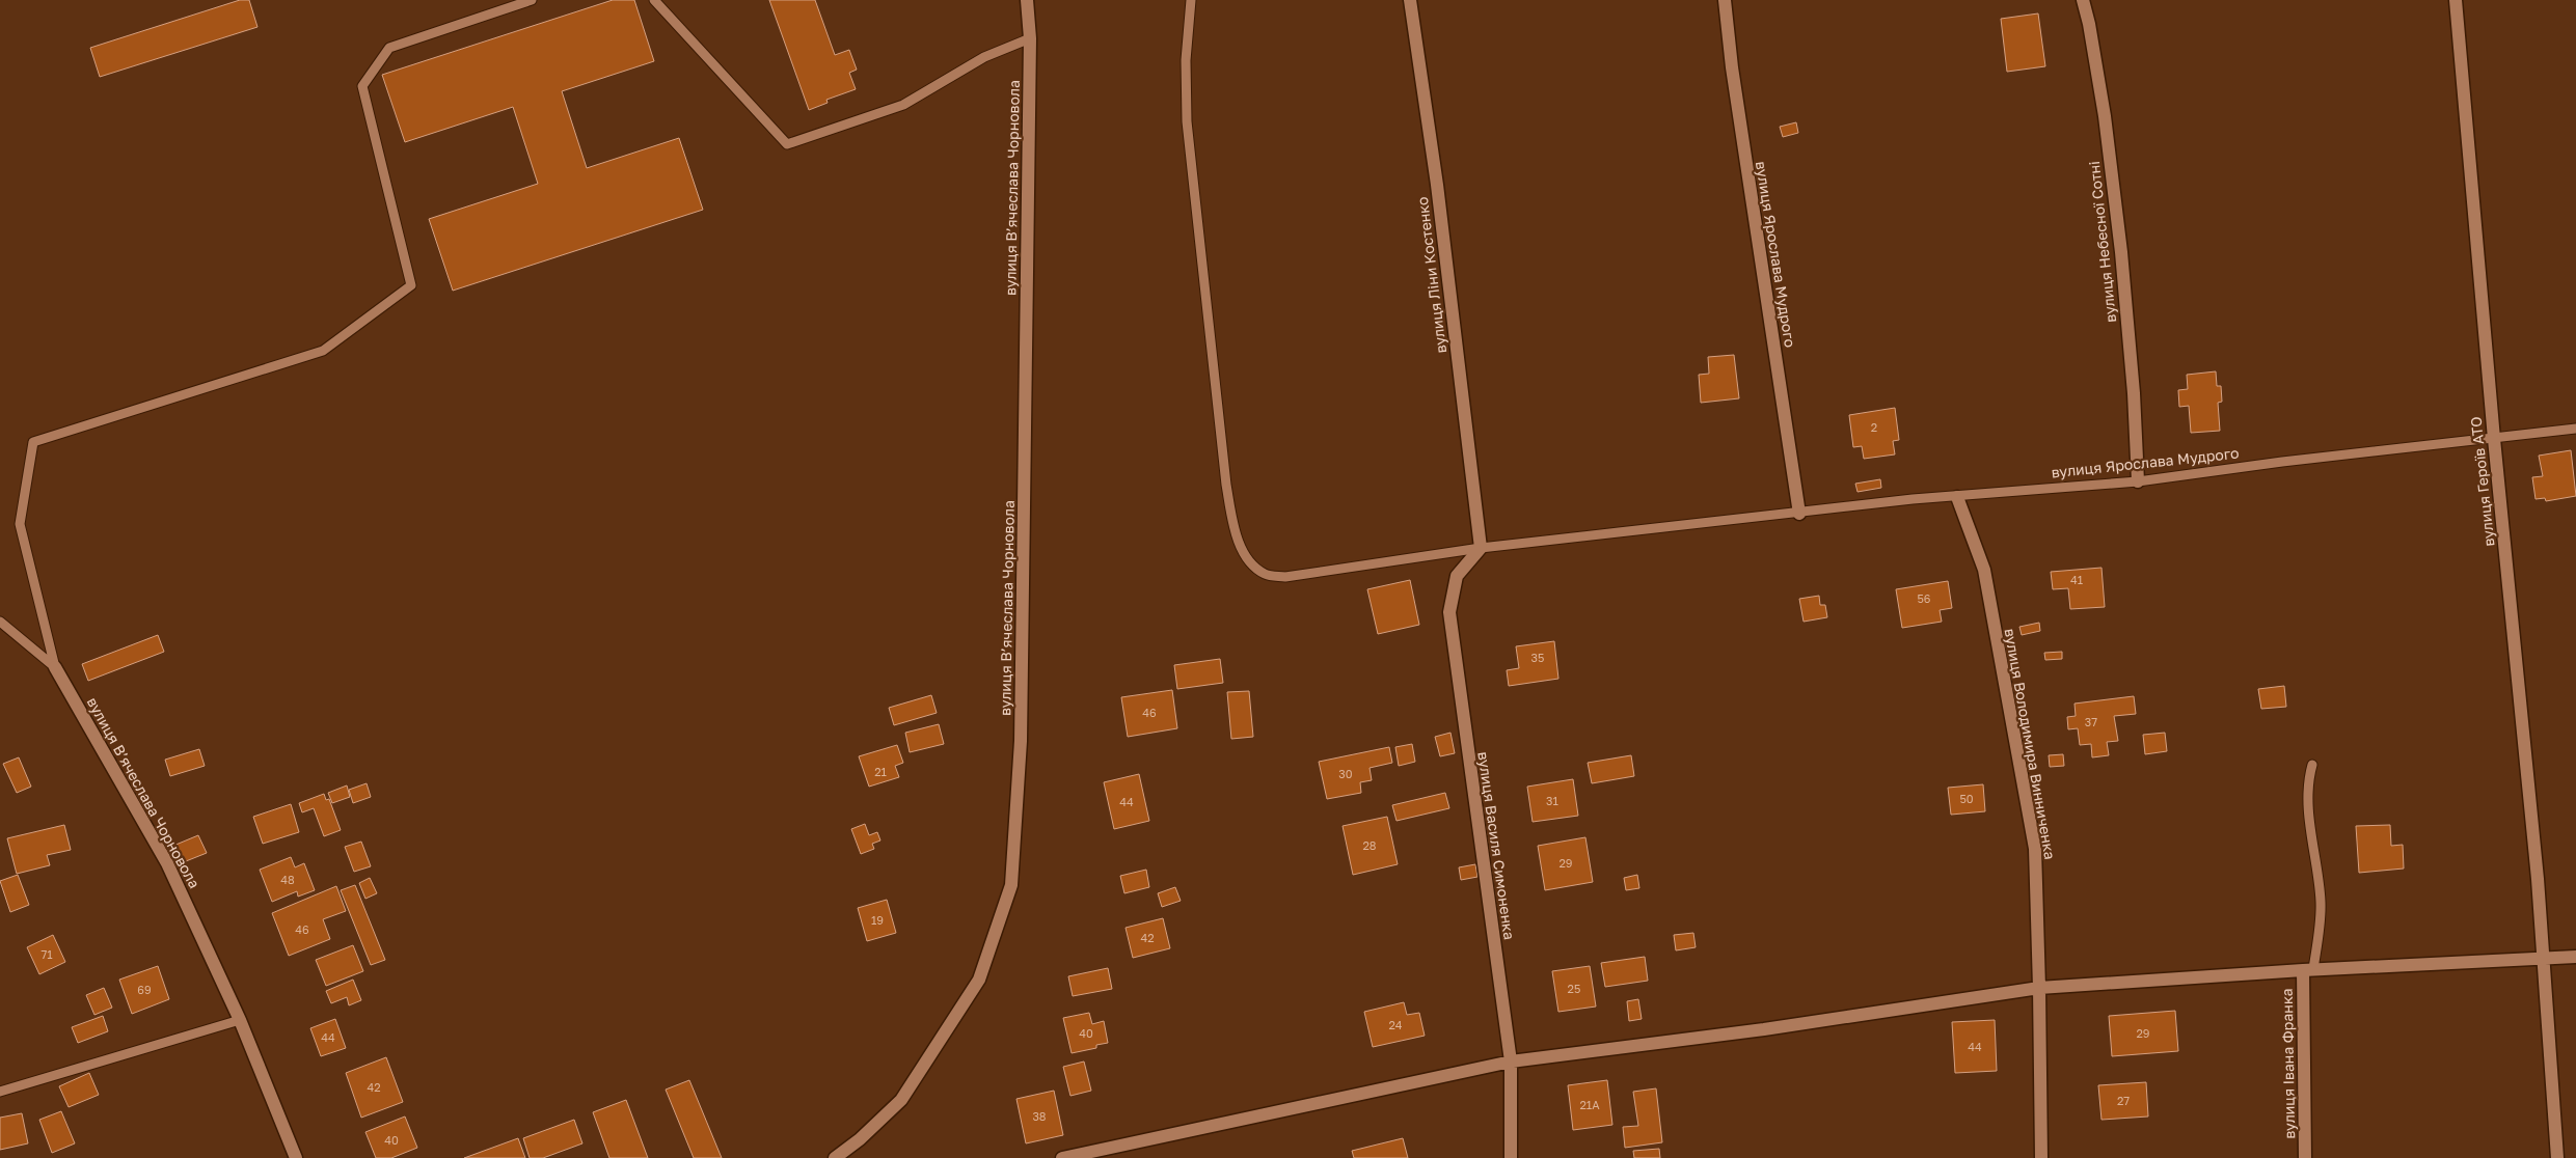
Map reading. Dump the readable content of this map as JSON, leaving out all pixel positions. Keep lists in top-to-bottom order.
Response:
{
  "streets": {
    "street": [
      "вулиця Вʼячеслава Чорновола",
      "вулиця Небесної Сотні",
      "вулиця Ярослава Мудрого",
      "вулиця Ліни Костенко",
      "вулиця Героїв АТО",
      "вулиця Володимира Винниченка",
      "вулиця Василя Симоненка",
      "вулиця Івана Франка"
    ]
  },
  "crossings": [
    ["вулиця Небесної Сотні", "вулиця Ярослава Мудрого"],
    ["вулиця Ярослава Мудрого", "вулиця Ліни Костенко"],
    ["вулиця Ярослава Мудрого", "вулиця Героїв АТО"],
    ["вулиця Ярослава Мудрого", "вулиця Володимира Винниченка"],
    ["вулиця Ярослава Мудрого", "вулиця Василя Симоненка"],
    ["вулиця Ліни Костенко", "вулиця Василя Симоненка"]
  ],
  "house_numbers": [
    "2",
    "41",
    "56",
    "35",
    "46",
    "37",
    "21",
    "30",
    "50",
    "31",
    "44",
    "28",
    "29",
    "48",
    "19",
    "46",
    "42",
    "71",
    "25",
    "69",
    "24",
    "40",
    "29",
    "44",
    "44",
    "42",
    "27",
    "21А",
    "38",
    "40"
  ]
}
